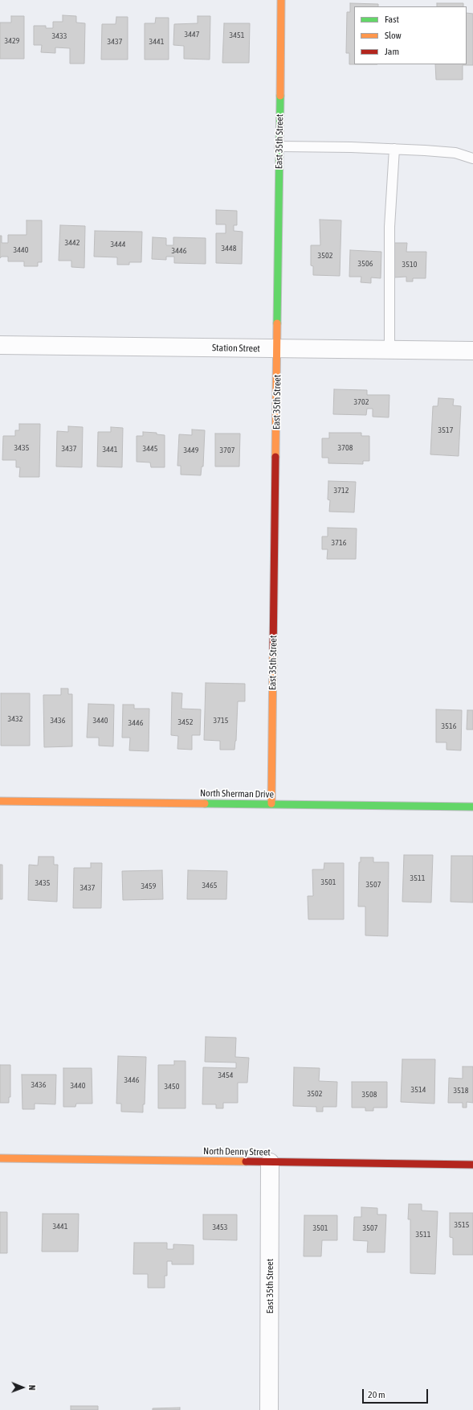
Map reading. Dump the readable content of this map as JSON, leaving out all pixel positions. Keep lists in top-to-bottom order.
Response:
{
  "streets": {
    "street": [
      "East 35th Street",
      "Station Street",
      "North Sherman Drive",
      "North Denny Street"
    ]
  },
  "crossings": [
    ["East 35th Street", "Station Street"],
    ["East 35th Street", "North Sherman Drive"],
    ["East 35th Street", "North Denny Street"]
  ],
  "house_numbers": [
    "3447",
    "3451",
    "3433",
    "3429",
    "3437",
    "3441",
    "3442",
    "3444",
    "3448",
    "3440",
    "3446",
    "3502",
    "3506",
    "3510",
    "3702",
    "3517",
    "3435",
    "3708",
    "3437",
    "3445",
    "3441",
    "3449",
    "3707",
    "3712",
    "3716",
    "3432",
    "3436",
    "3440",
    "3715",
    "3452",
    "3446",
    "3516",
    "3511",
    "3501",
    "3435",
    "3507",
    "3465",
    "3459",
    "3437",
    "3454",
    "3446",
    "3436",
    "3440",
    "3450",
    "3514",
    "3518",
    "3502",
    "3508",
    "3515",
    "3441",
    "3453",
    "3501",
    "3507",
    "3511"
  ],
  "legend": ["Fast", "Slow", "Jam"],
  "scale_bar": "20 m",
  "north": "right"
}
